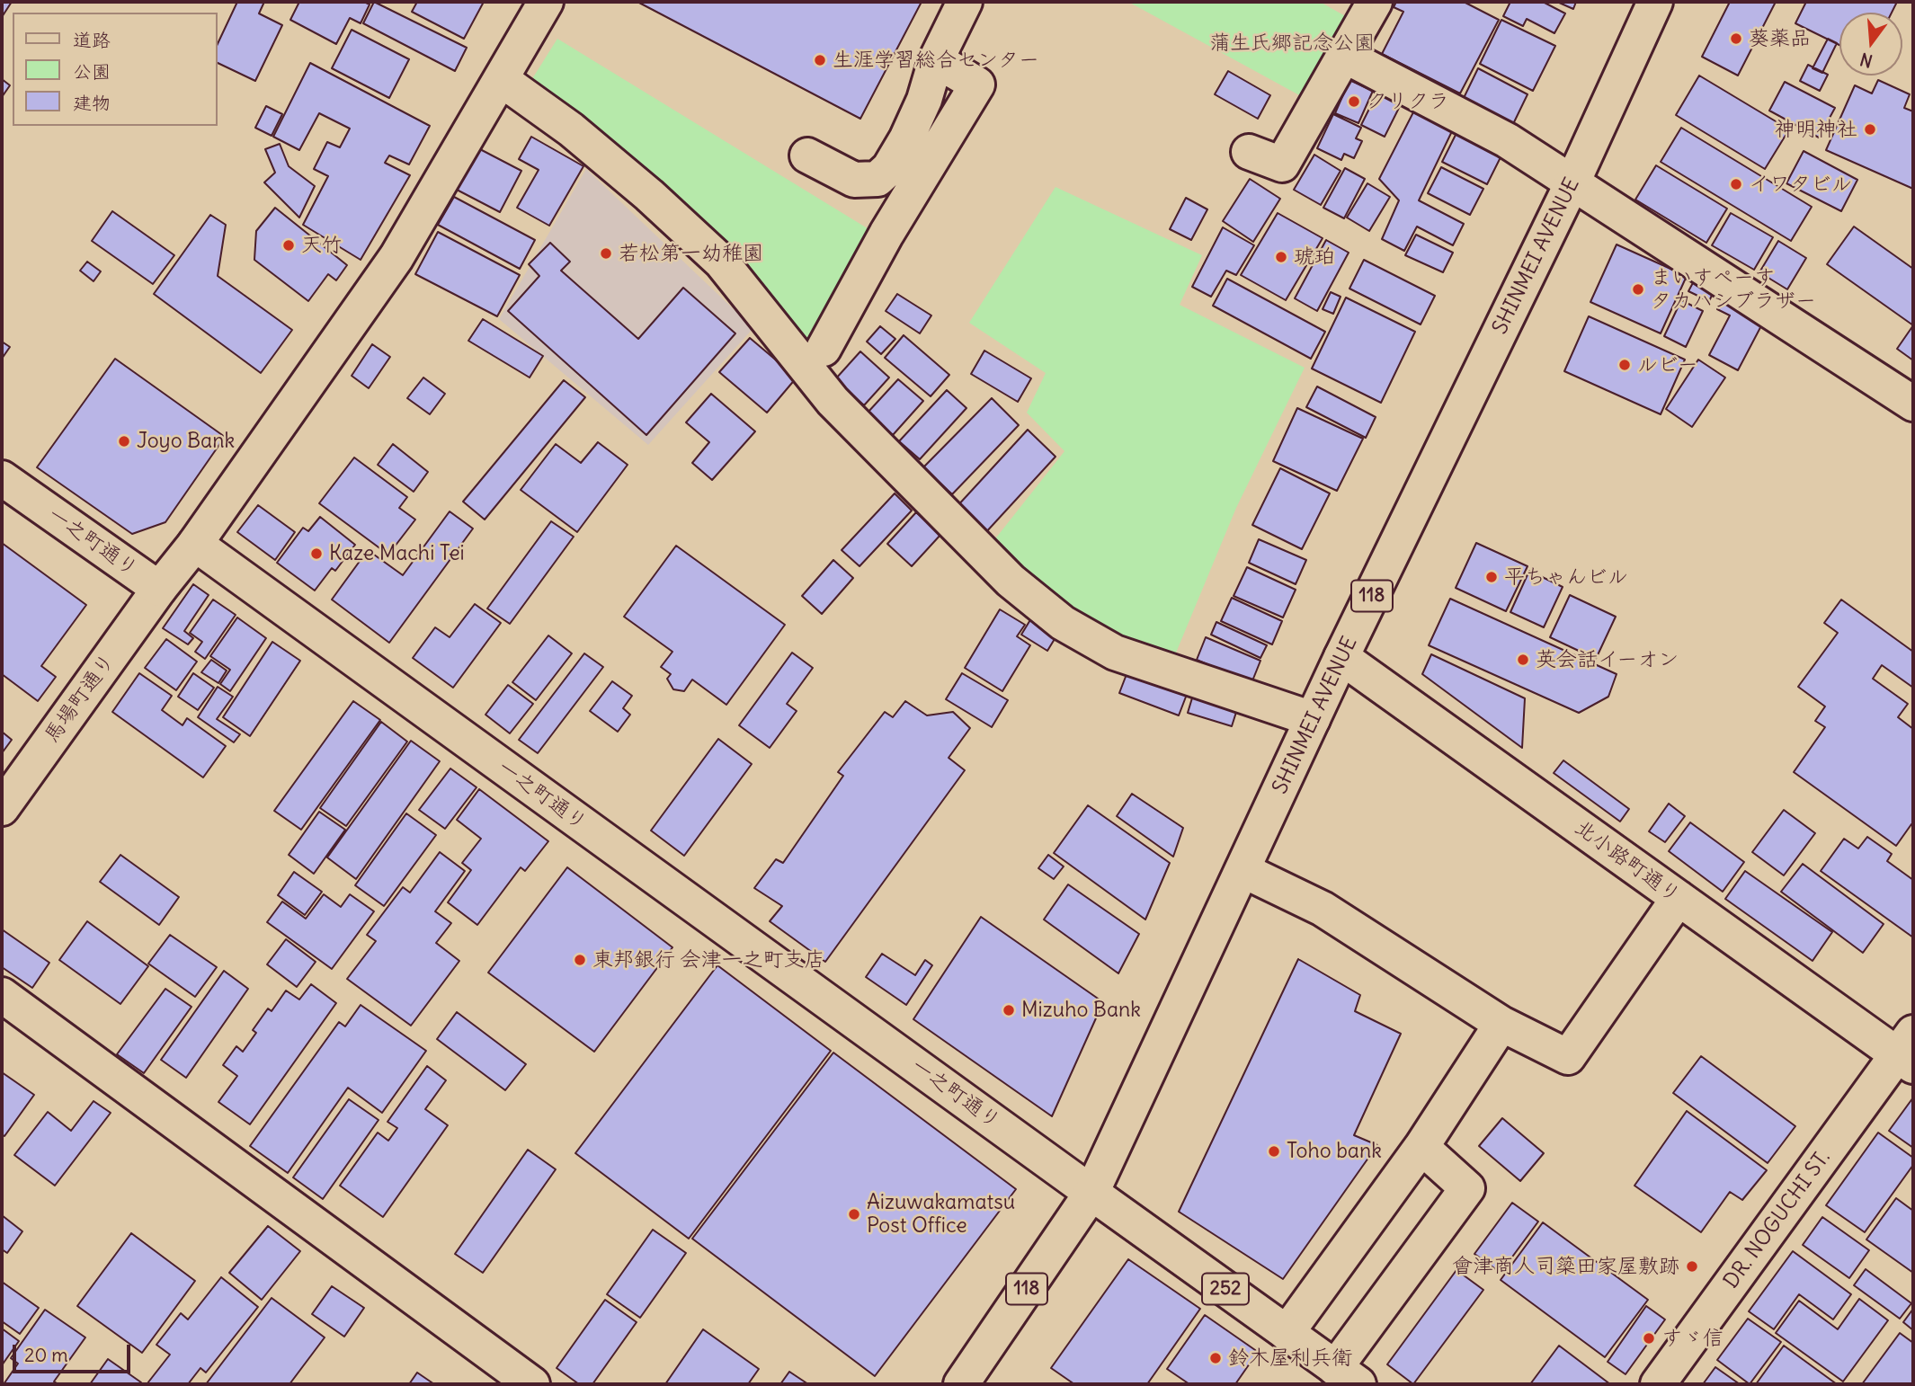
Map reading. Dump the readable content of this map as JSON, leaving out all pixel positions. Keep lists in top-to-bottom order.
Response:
{
  "streets": {
    "main road": [
      "SHINMEI AVENUE",
      "一之町通り",
      "118",
      "馬場町通り",
      "北小路町通り",
      "DR. NOGUCHI ST.",
      "252"
    ]
  },
  "crossings": [
    ["SHINMEI AVENUE", "一之町通り"],
    ["SHINMEI AVENUE", "118"],
    ["SHINMEI AVENUE", "北小路町通り"],
    ["SHINMEI AVENUE", "252"],
    ["一之町通り", "118"],
    ["一之町通り", "馬場町通り"],
    ["一之町通り", "252"],
    ["118", "252"],
    ["北小路町通り", "DR. NOGUCHI ST."]
  ],
  "parks": ["蒲生氏郷記念公園"],
  "places": [
    "葵薬品",
    "生涯学習総合センター",
    "クリクラ",
    "神明神社",
    "イワタビル",
    "天竹",
    "若松第一幼稚園",
    "琥珀",
    "まいすぺーす タカハシブラザー",
    "ルビー",
    "Joyo Bank",
    "Kaze Machi Tei",
    "平ちゃんビル",
    "英会話イーオン",
    "東邦銀行 会津一之町支店",
    "Mizuho Bank",
    "Toho bank",
    "Aizuwakamatsu Post Office",
    "會津商人司簗田家屋敷跡",
    "すゞ信",
    "鈴木屋利兵衛"
  ],
  "legend": ["道路", "公園", "建物"],
  "scale_bar": "20 m",
  "north": "bottom"
}
